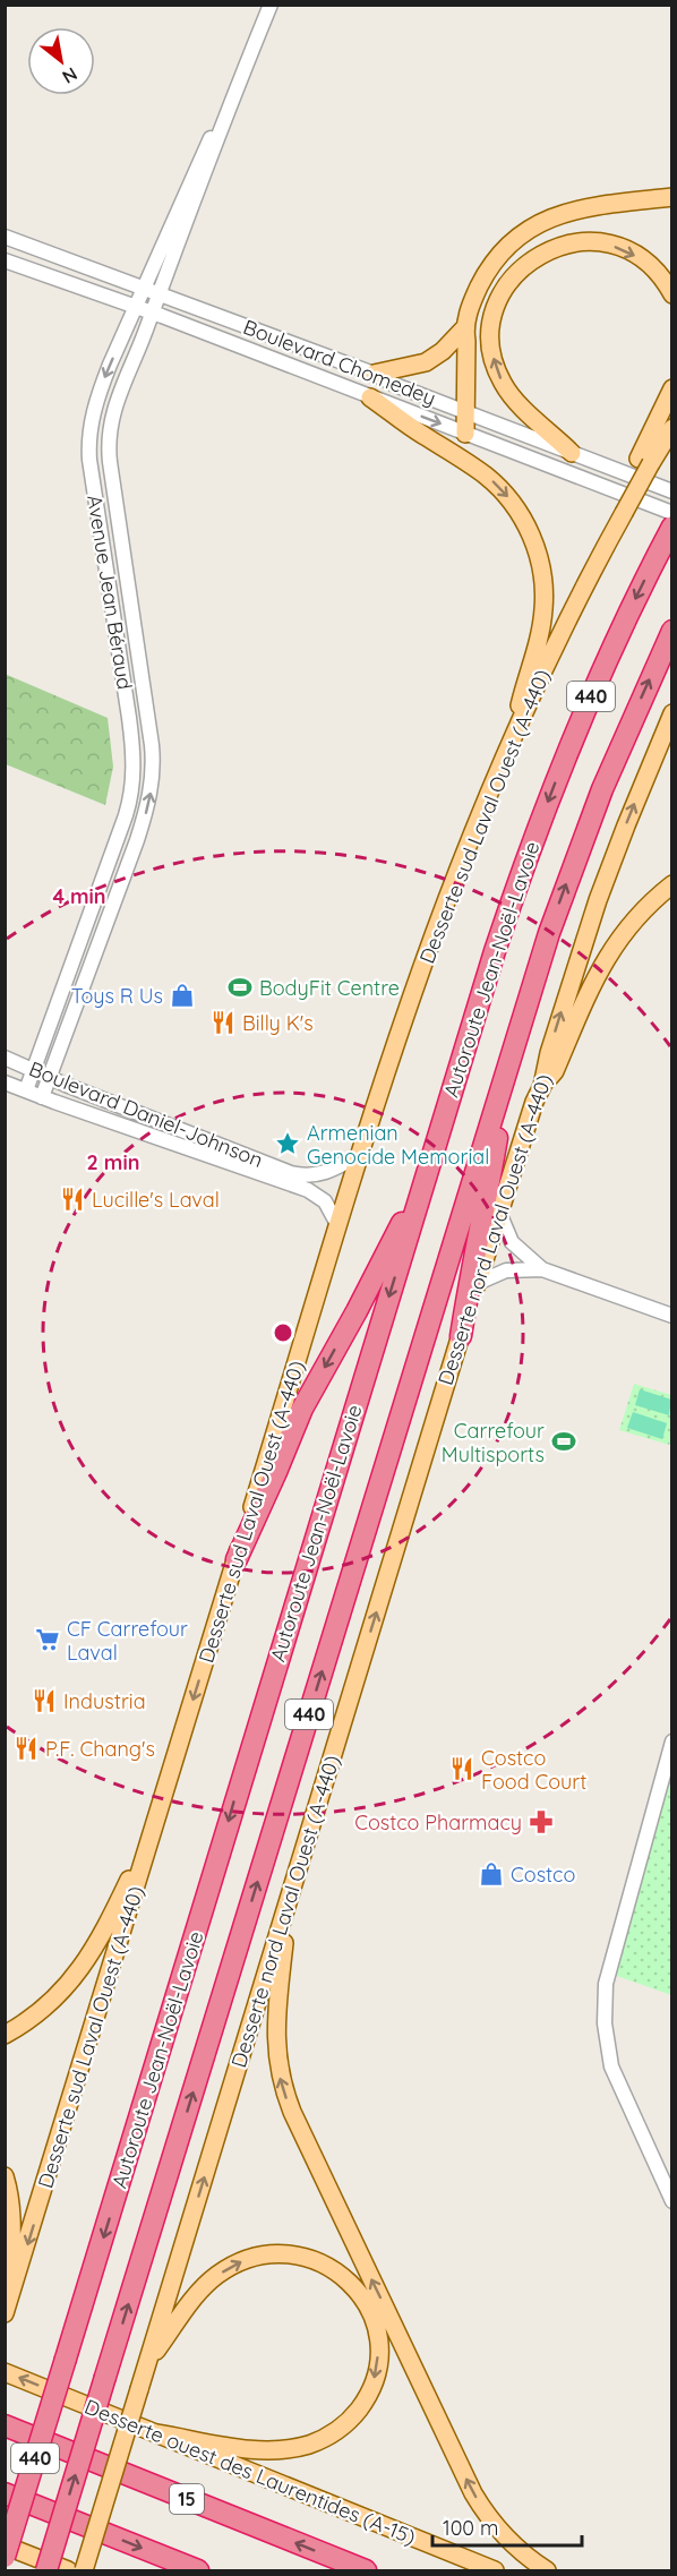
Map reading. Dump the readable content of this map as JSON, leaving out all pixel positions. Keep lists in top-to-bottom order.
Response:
{
  "streets": {
    "highway": ["440", "Autoroute Jean-Noël-Lavoie", "15"],
    "main road": ["Desserte sud Laval Ouest (A-440)", "Desserte nord Laval Ouest (A-440)", "Desserte ouest des Laurentides (A-15)"],
    "street": ["Boulevard Chomedey", "Avenue Jean Béraud", "Boulevard Daniel-Johnson"]
  },
  "crossings": [
    ["Boulevard Chomedey", "Avenue Jean Béraud"],
    ["Boulevard Chomedey", "Autoroute Jean-Noël-Lavoie"],
    ["Avenue Jean Béraud", "Boulevard Daniel-Johnson"],
    ["Desserte sud Laval Ouest (A-440)", "Boulevard Daniel-Johnson"]
  ],
  "one_way": ["Desserte nord Laval Ouest (A-440)"],
  "places": {
    "sports": ["BodyFit Centre", "Carrefour Multisports"],
    "shop": ["Toys R Us", "Costco"],
    "restaurant": [
      "Billy K's",
      "Lucille's Laval",
      "Industria",
      "P.F. Chang's",
      "Costco Food Court"
    ],
    "place": ["Armenian Genocide Memorial"],
    "supermarket": ["CF Carrefour Laval"],
    "pharmacy": ["Costco Pharmacy"]
  },
  "scale_bar": "100 m",
  "north": "bottom right",
  "rings": ["4 min", "2 min"]
}
